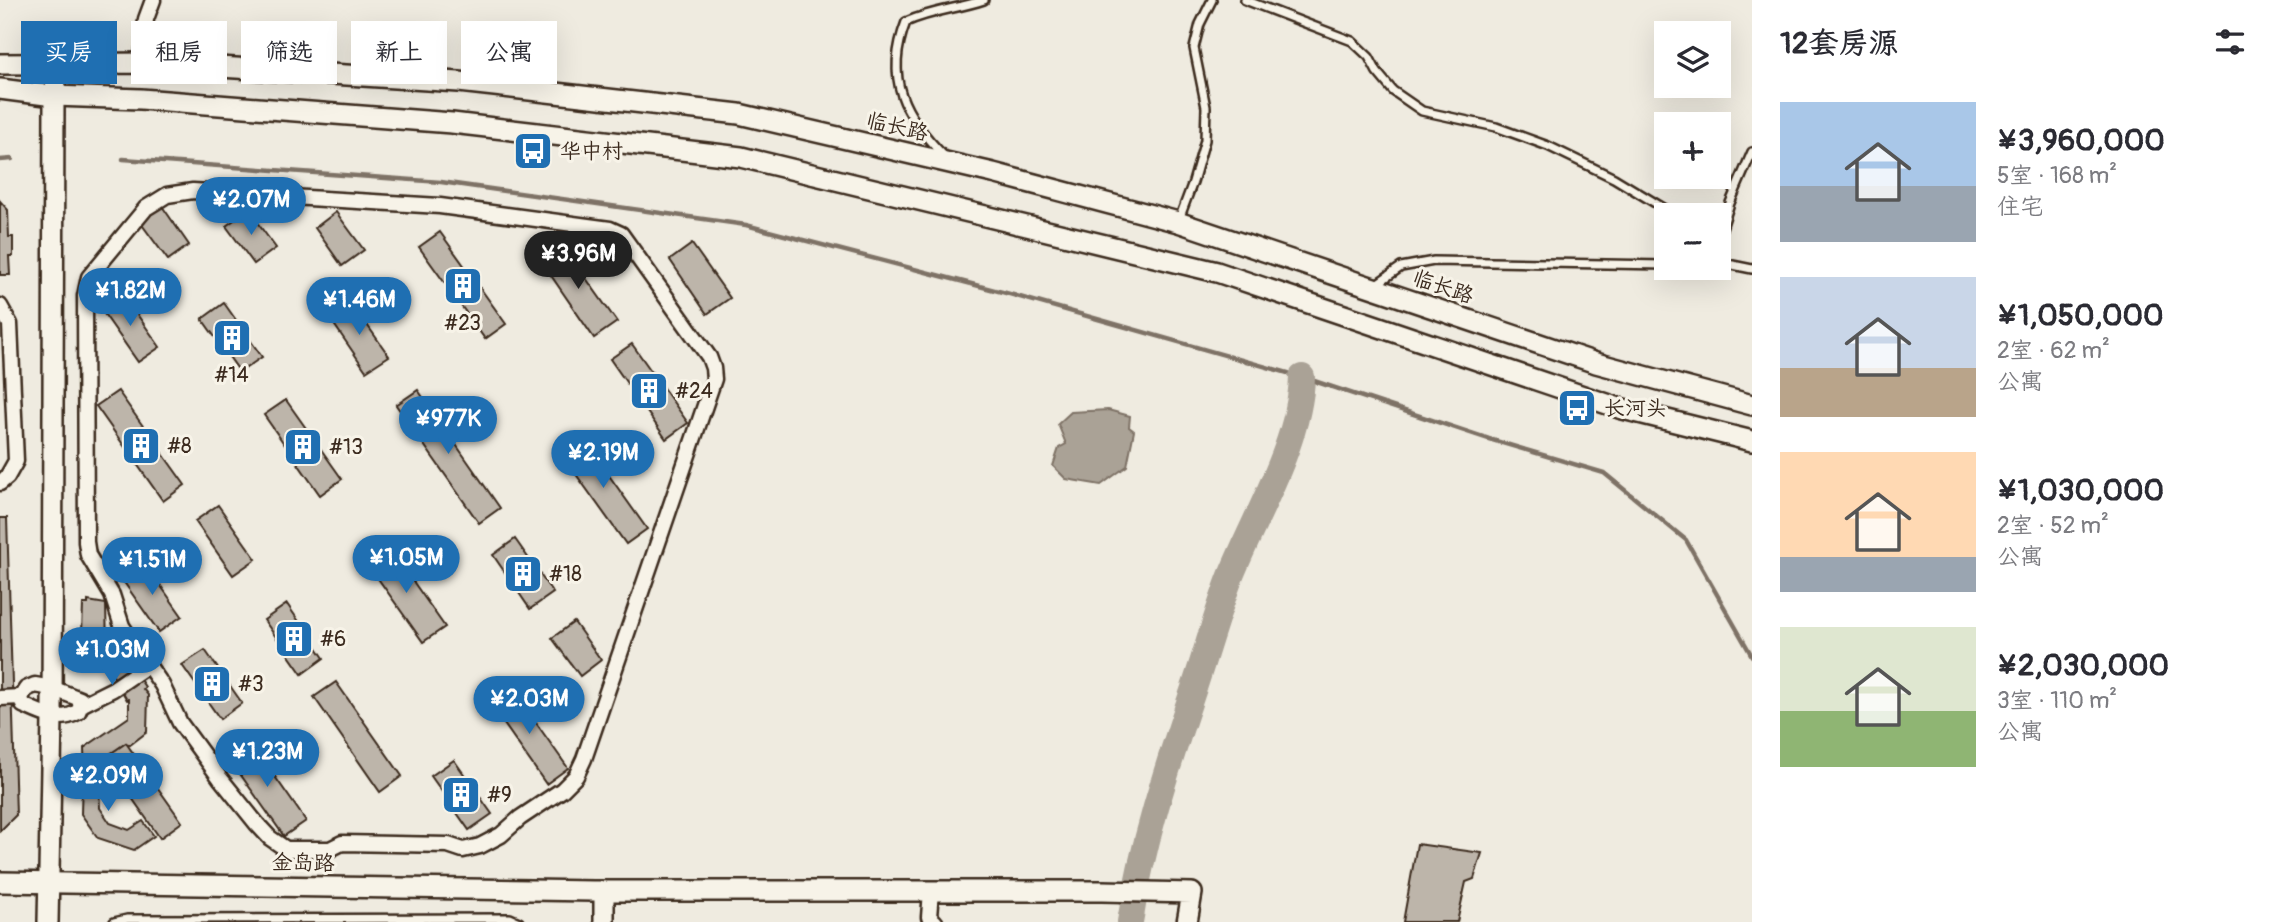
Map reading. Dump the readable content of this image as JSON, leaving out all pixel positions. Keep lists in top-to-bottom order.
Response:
{
  "streets": {
    "main road": ["临长路", "金岛路"]
  },
  "places": {
    "bus stop": ["华中村", "长河头"],
    "building": [
      "#23",
      "#14",
      "#24",
      "#8",
      "#13",
      "#18",
      "#6",
      "#3",
      "#9"
    ]
  },
  "page": {
    "heading": "12套房源",
    "map_buttons": ["+", "−"],
    "chip": [
      "买房",
      "租房",
      "筛选",
      "新上",
      "公寓"
    ],
    "list": [
      {
        "name": "¥3,960,000",
        "note": "5室 · 168 m² · 住宅"
      },
      {
        "name": "¥1,050,000",
        "note": "2室 · 62 m² · 公寓"
      },
      {
        "name": "¥1,030,000",
        "note": "2室 · 52 m² · 公寓"
      },
      {
        "name": "¥2,030,000",
        "note": "3室 · 110 m² · 公寓"
      }
    ],
    "price": [
      "¥2.07M",
      "¥3.96M",
      "¥1.82M",
      "¥1.46M",
      "¥977K",
      "¥2.19M",
      "¥1.05M",
      "¥1.51M",
      "¥1.03M",
      "¥2.03M",
      "¥1.23M",
      "¥2.09M"
    ]
  }
}
